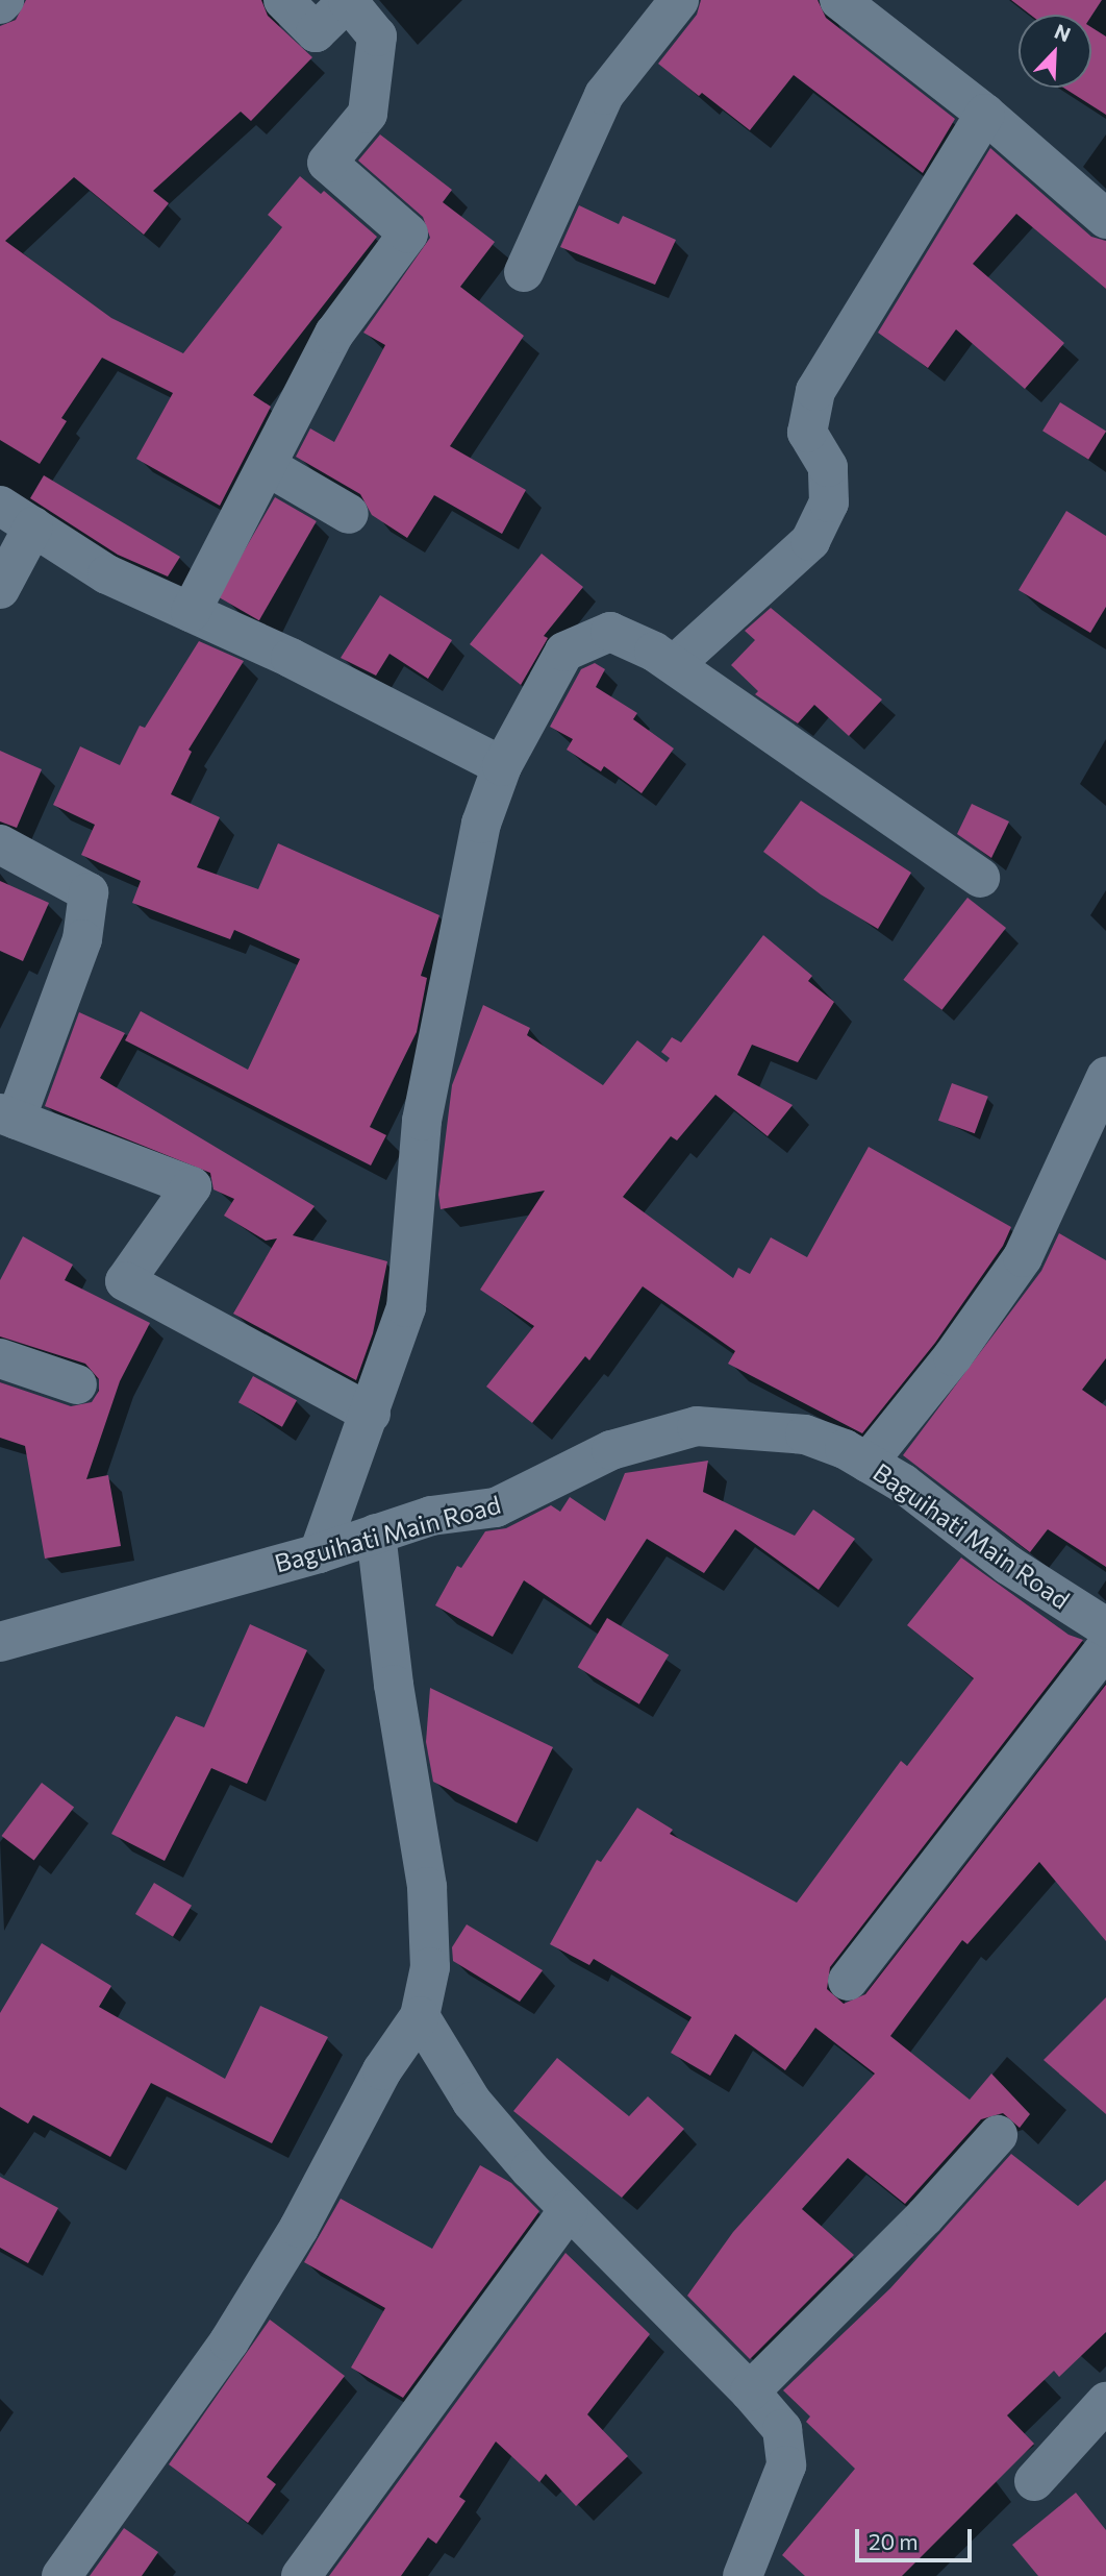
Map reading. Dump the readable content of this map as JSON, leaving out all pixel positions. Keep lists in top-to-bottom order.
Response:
{
  "streets": {
    "street": ["Baguihati Main Road"]
  },
  "scale_bar": "20 m",
  "north": "top right"
}
